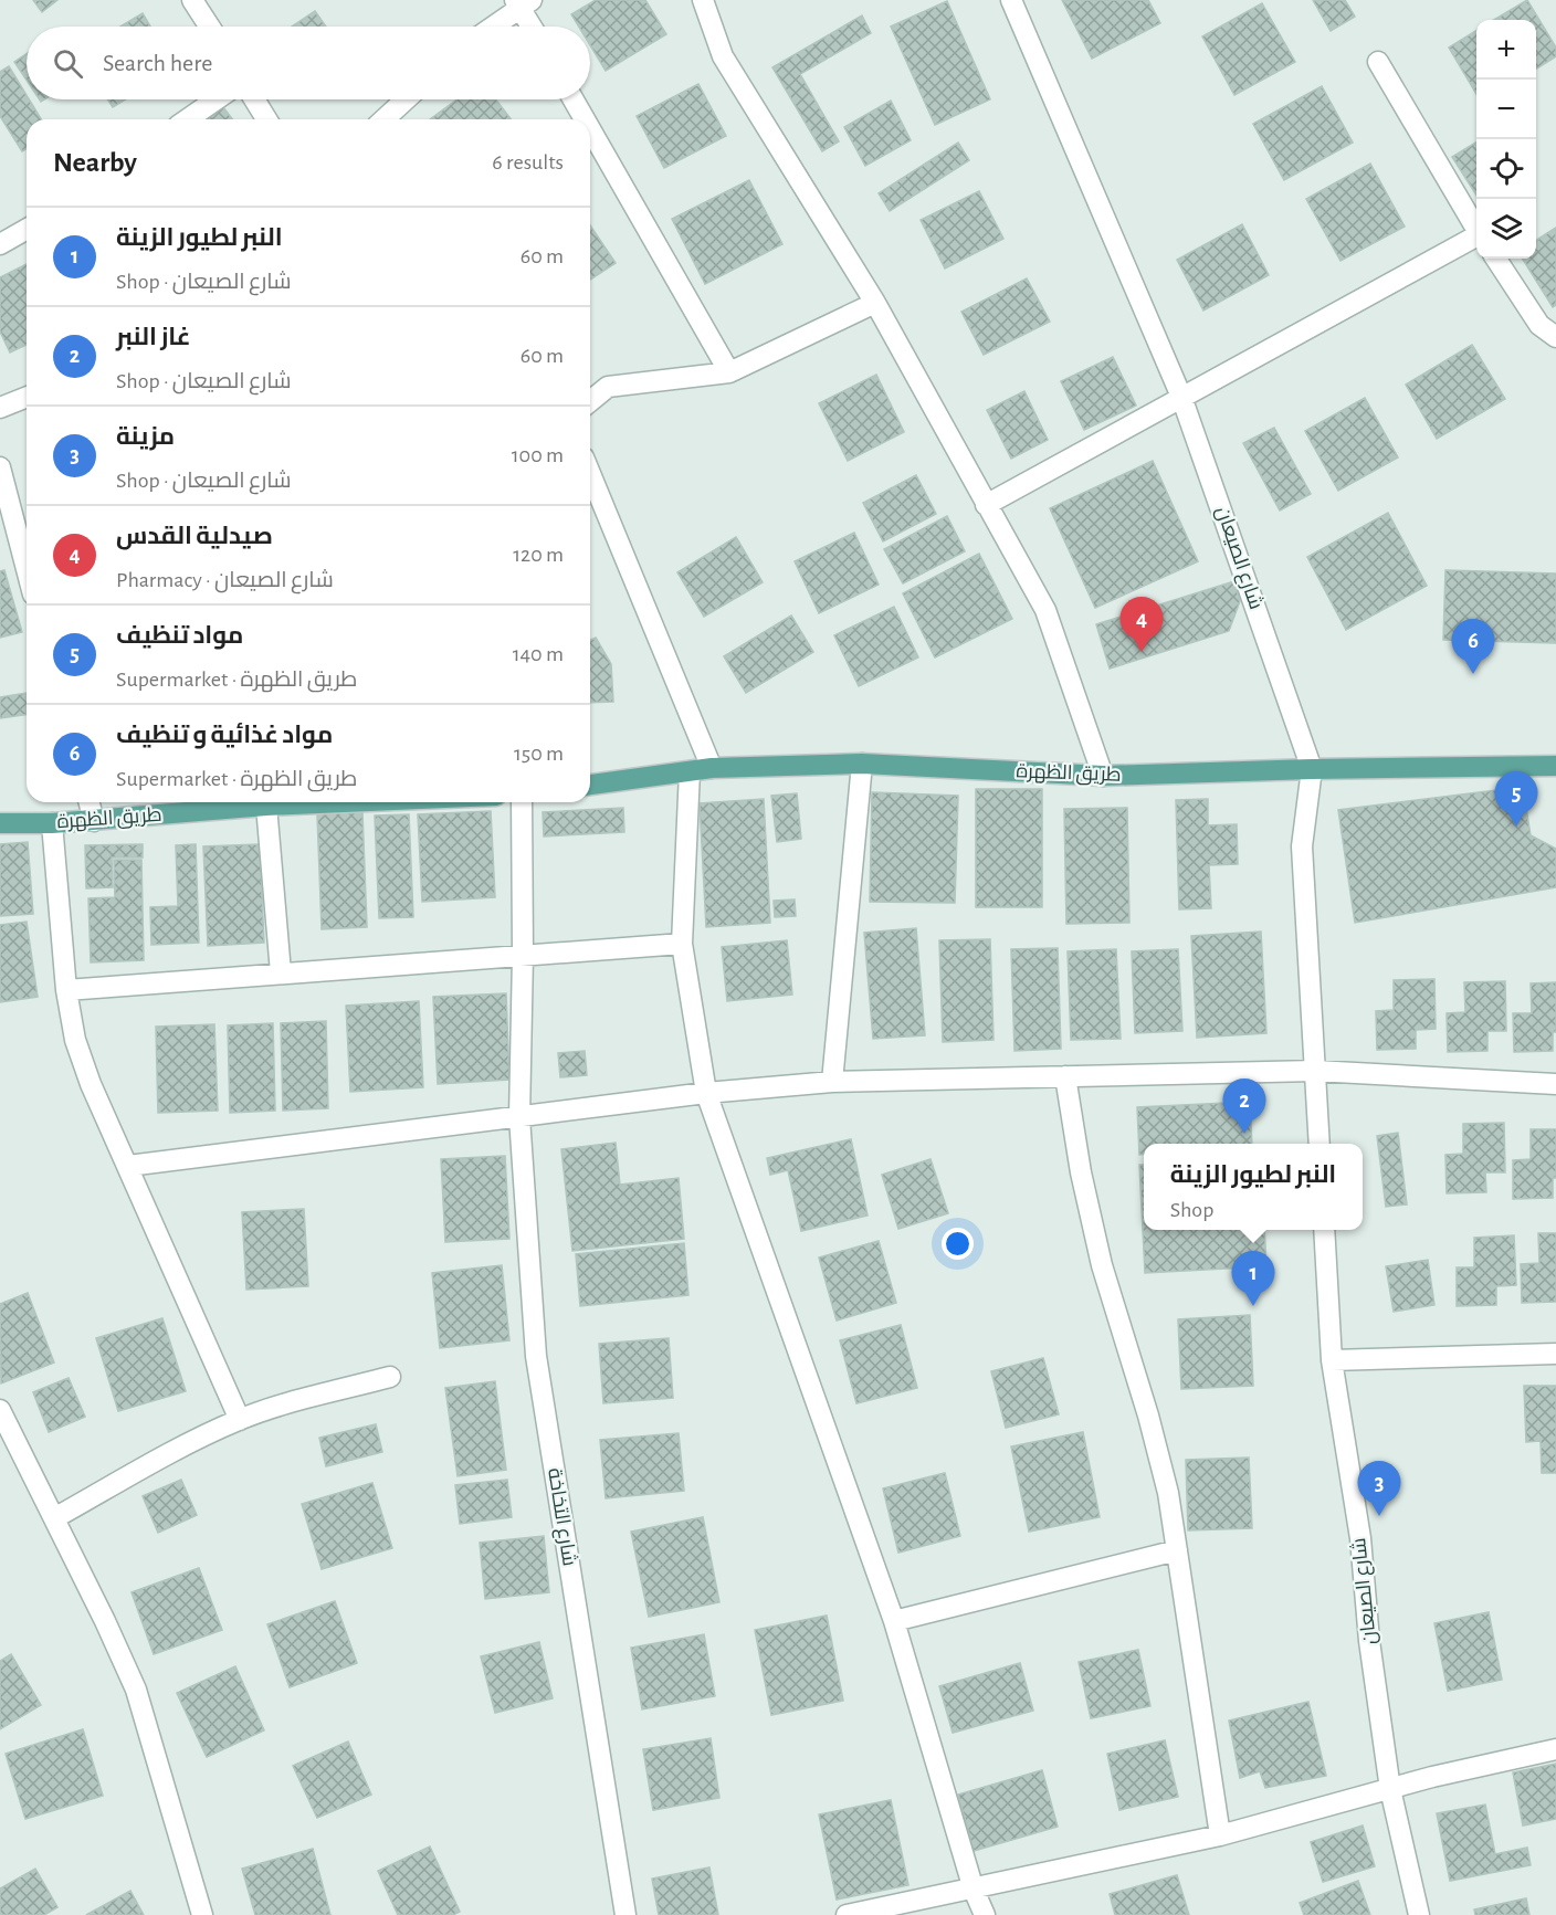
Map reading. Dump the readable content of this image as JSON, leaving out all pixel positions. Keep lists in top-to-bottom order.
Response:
{
  "streets": {
    "main road": ["طريق الظهرة"],
    "street": ["شارع الصيعان", "شارع التخاخة"]
  },
  "crossings": [
    ["شارع الصيعان", "طريق الظهرة"]
  ],
  "page": {
    "map_buttons": ["+", "−"],
    "search": "Search here",
    "heading": ["Nearby", "6 results"],
    "list": [
      {
        "mark": "1",
        "name": "النبر لطيور الزينة",
        "note": "Shop · شارع الصيعان",
        "value": "60 m"
      },
      {
        "mark": "2",
        "name": "غاز النبر",
        "note": "Shop · شارع الصيعان",
        "value": "60 m"
      },
      {
        "mark": "3",
        "name": "مزينة",
        "note": "Shop · شارع الصيعان",
        "value": "100 m"
      },
      {
        "mark": "4",
        "name": "صيدلية القدس",
        "note": "Pharmacy · شارع الصيعان",
        "value": "120 m"
      },
      {
        "mark": "5",
        "name": "مواد تنظيف",
        "note": "Supermarket · طريق الظهرة",
        "value": "140 m"
      },
      {
        "mark": "6",
        "name": "مواد غذائية و تنظيف",
        "note": "Supermarket · طريق الظهرة",
        "value": "150 m"
      }
    ],
    "pins": [
      "4",
      "6",
      "5",
      "2",
      "1",
      "3"
    ],
    "popup": ["النبر لطيور الزينة", "Shop"]
  }
}
